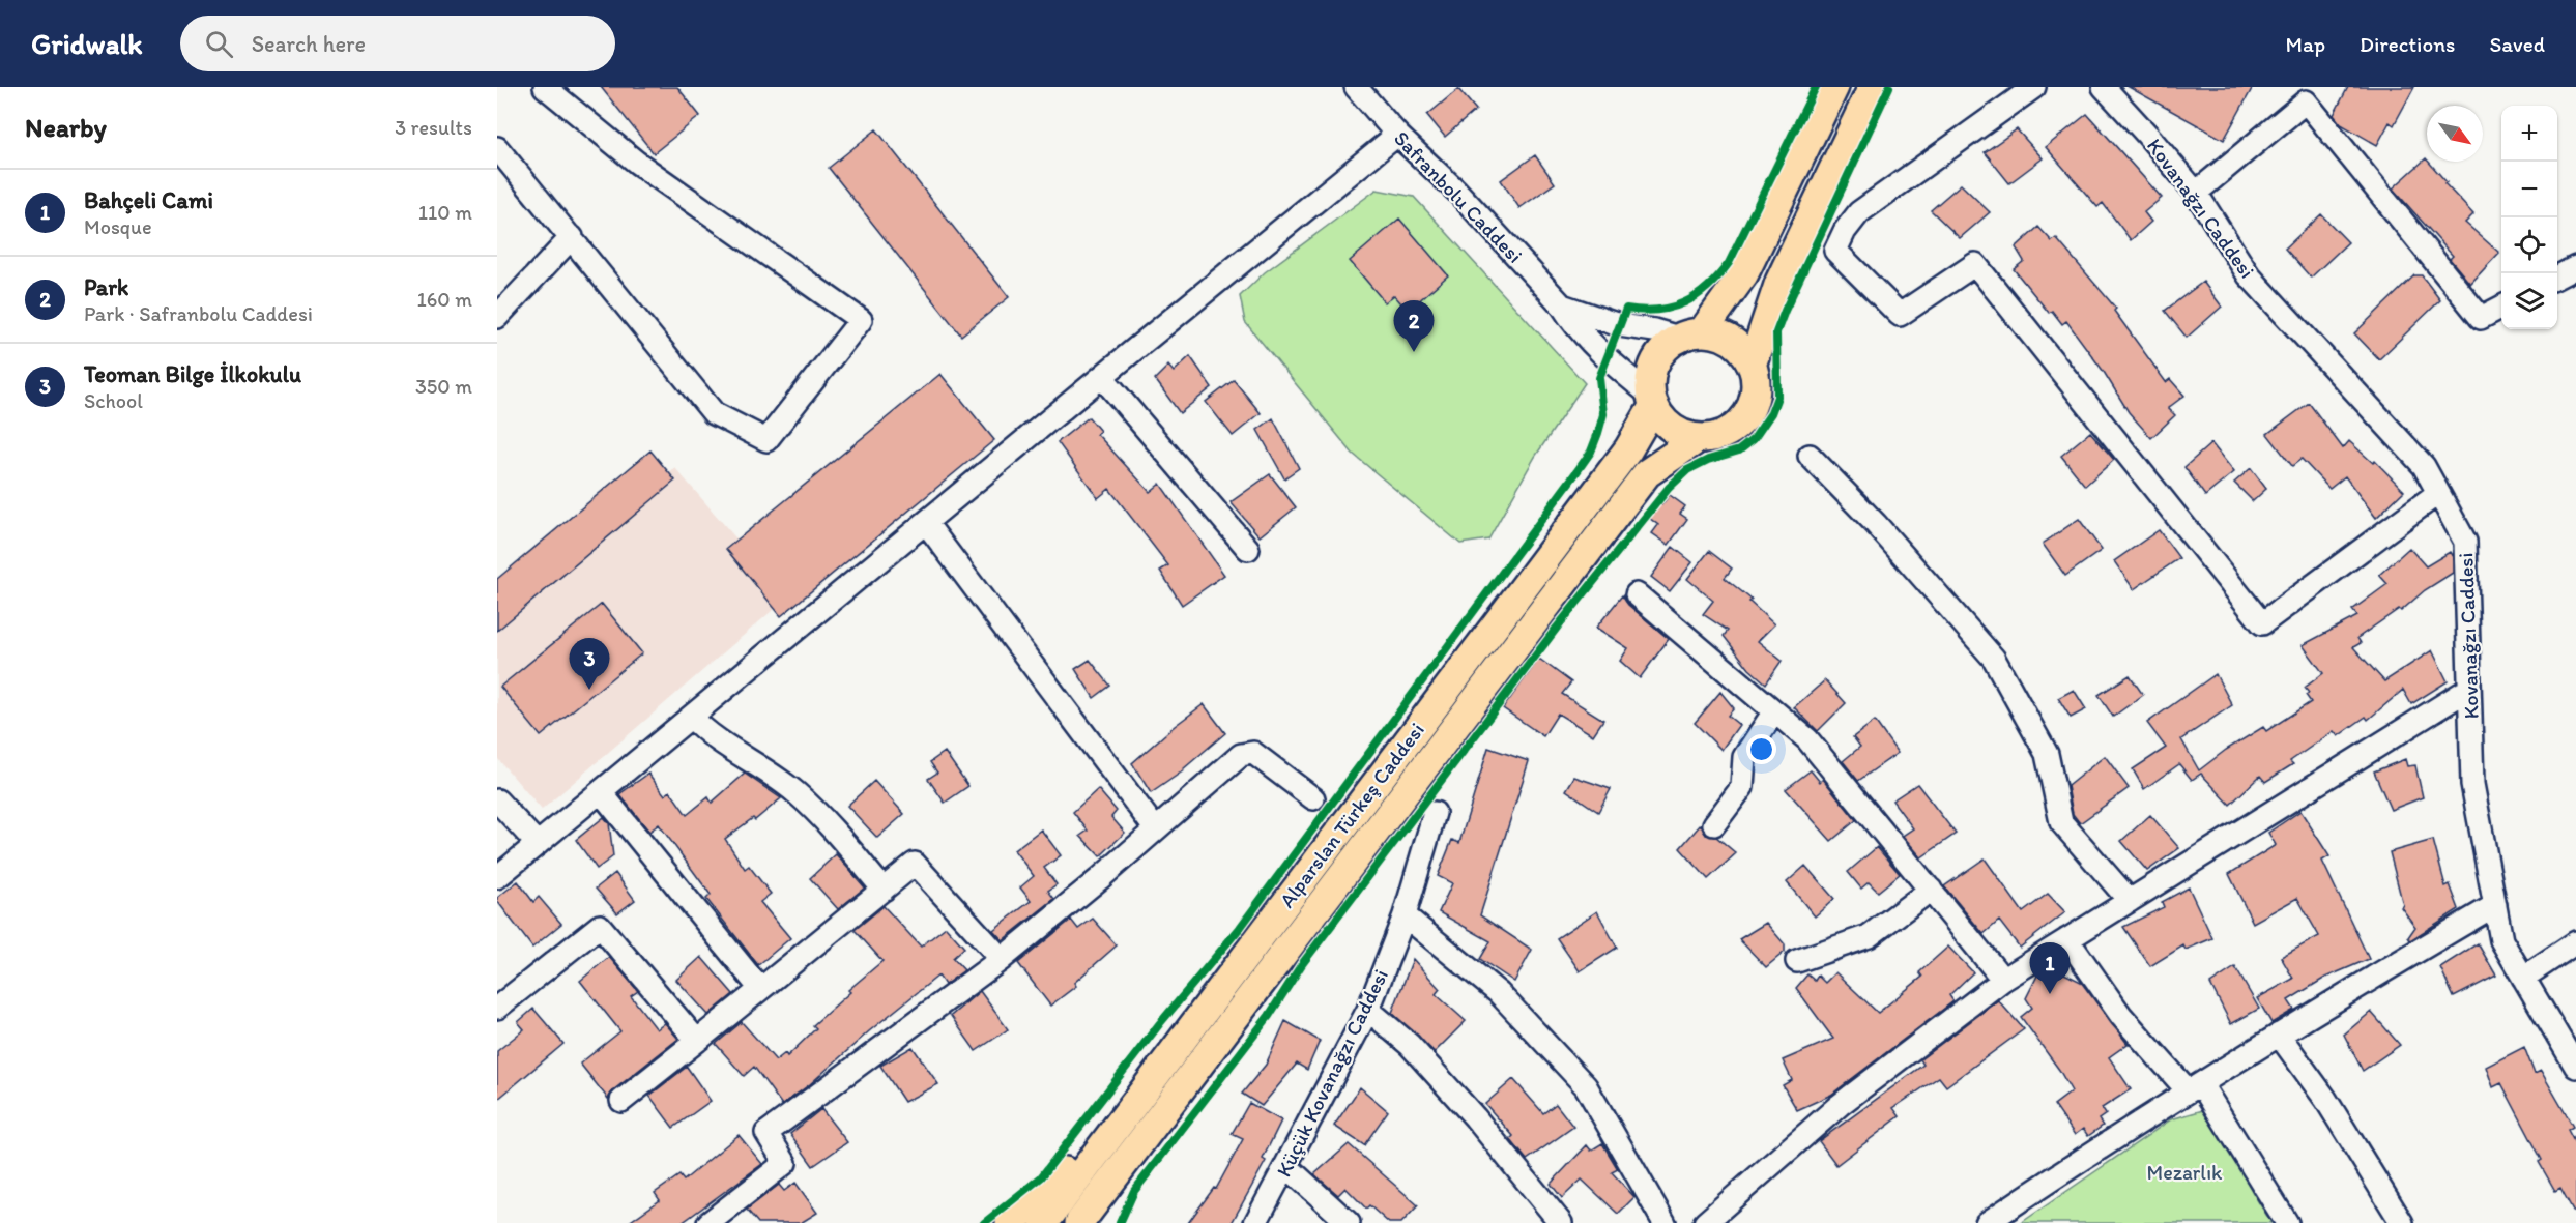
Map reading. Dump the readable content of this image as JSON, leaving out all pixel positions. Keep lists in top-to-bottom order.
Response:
{
  "streets": {
    "main road": ["Alparslan Türkeş Caddesi"],
    "street": ["Safranbolu Caddesi", "Kovanağzı Caddesi", "Küçük Kovanağzı Caddesi"]
  },
  "crossings": [
    ["Safranbolu Caddesi", "Alparslan Türkeş Caddesi"]
  ],
  "parks": ["Mezarlık"],
  "north": "bottom right",
  "page": {
    "header": "Gridwalk",
    "search": "Search here",
    "nav": ["Map", "Directions", "Saved"],
    "heading": ["Nearby", "3 results"],
    "map_buttons": ["+", "−"],
    "list": [
      {
        "mark": "1",
        "name": "Bahçeli Cami",
        "note": "Mosque",
        "value": "110 m"
      },
      {
        "mark": "2",
        "name": "Park",
        "note": "Park · Safranbolu Caddesi",
        "value": "160 m"
      },
      {
        "mark": "3",
        "name": "Teoman Bilge İlkokulu",
        "note": "School",
        "value": "350 m"
      }
    ],
    "pins": ["2", "3", "1"]
  }
}
